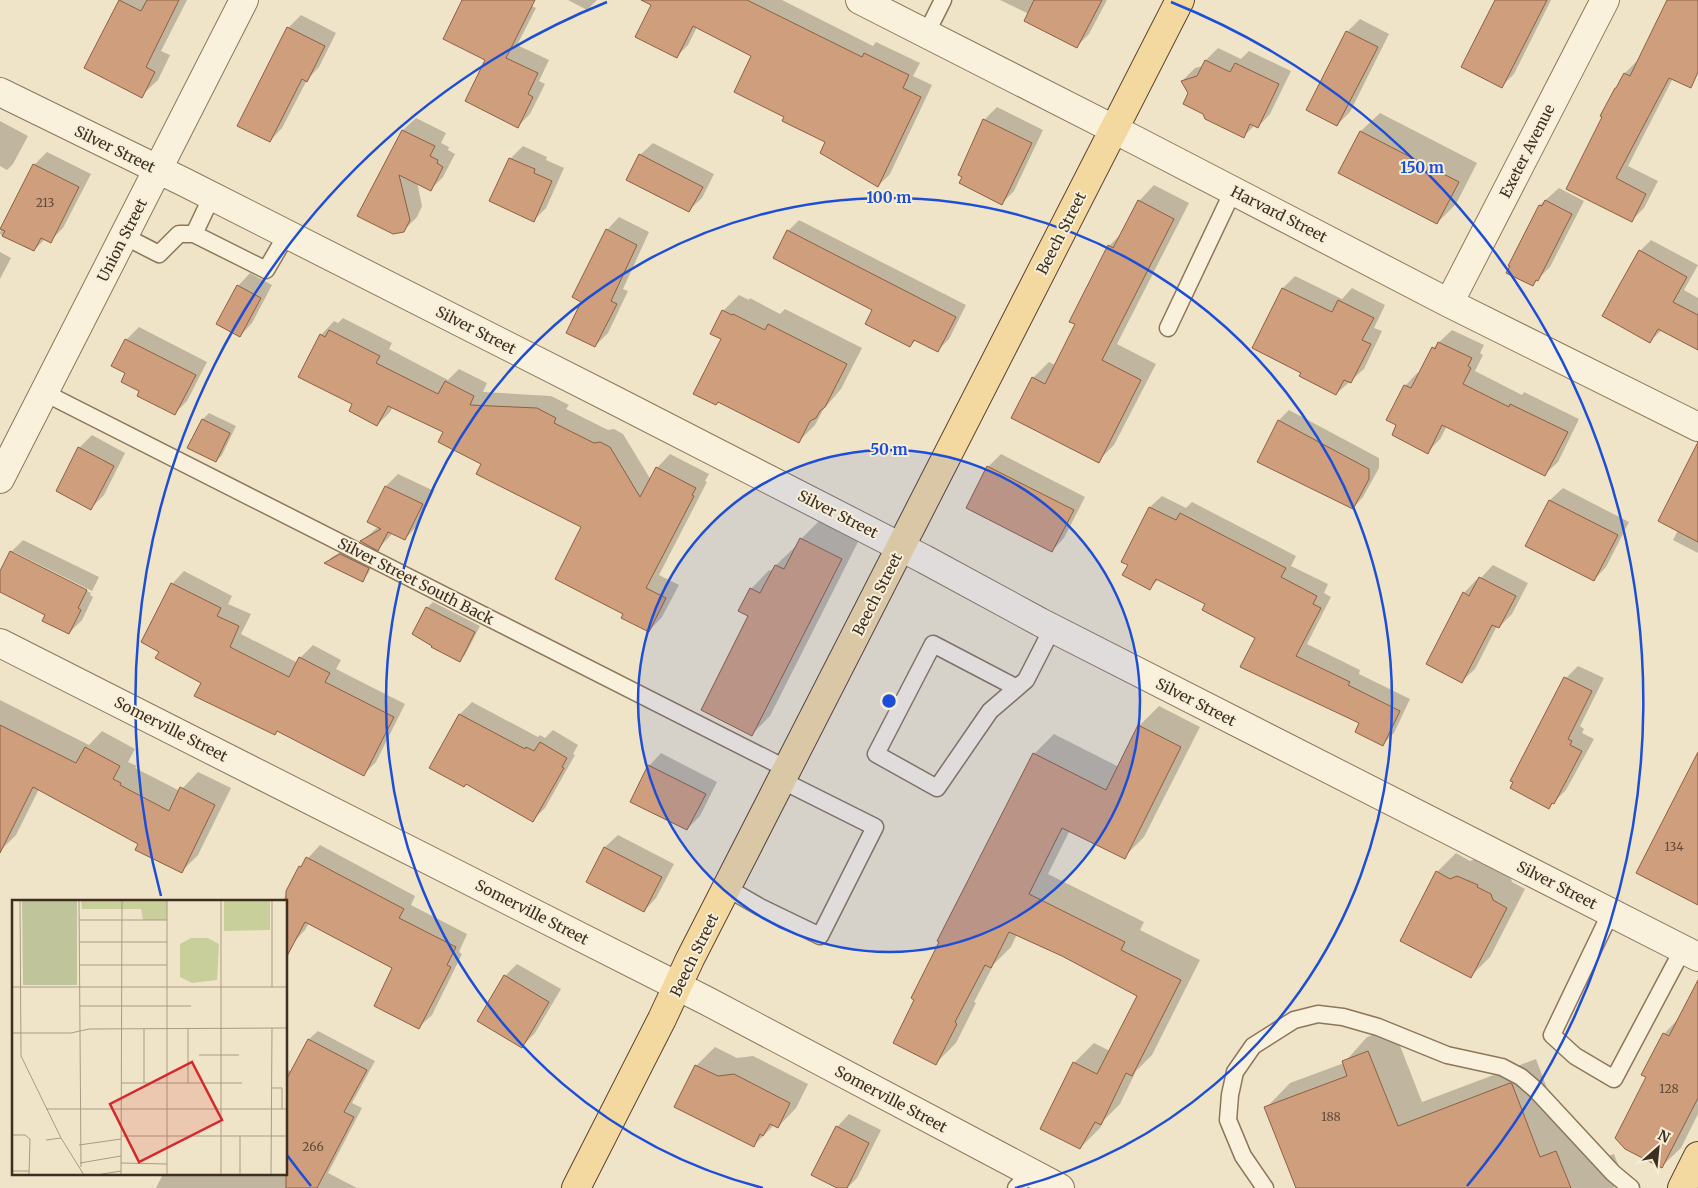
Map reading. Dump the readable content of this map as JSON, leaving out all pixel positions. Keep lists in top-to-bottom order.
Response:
{
  "streets": {
    "main road": ["Beech Street"],
    "street": [
      "Silver Street",
      "Exeter Avenue",
      "Harvard Street",
      "Union Street",
      "Somerville Street"
    ],
    "lane": ["Silver Street South Back"]
  },
  "crossings": [
    ["Silver Street", "Beech Street"],
    ["Silver Street", "Union Street"],
    ["Exeter Avenue", "Harvard Street"],
    ["Harvard Street", "Beech Street"],
    ["Beech Street", "Silver Street South Back"],
    ["Beech Street", "Somerville Street"],
    ["Union Street", "Silver Street South Back"]
  ],
  "house_numbers": [
    "213",
    "134",
    "128",
    "188",
    "266"
  ],
  "north": "top right",
  "rings": ["150 m", "100 m", "50 m"]
}
